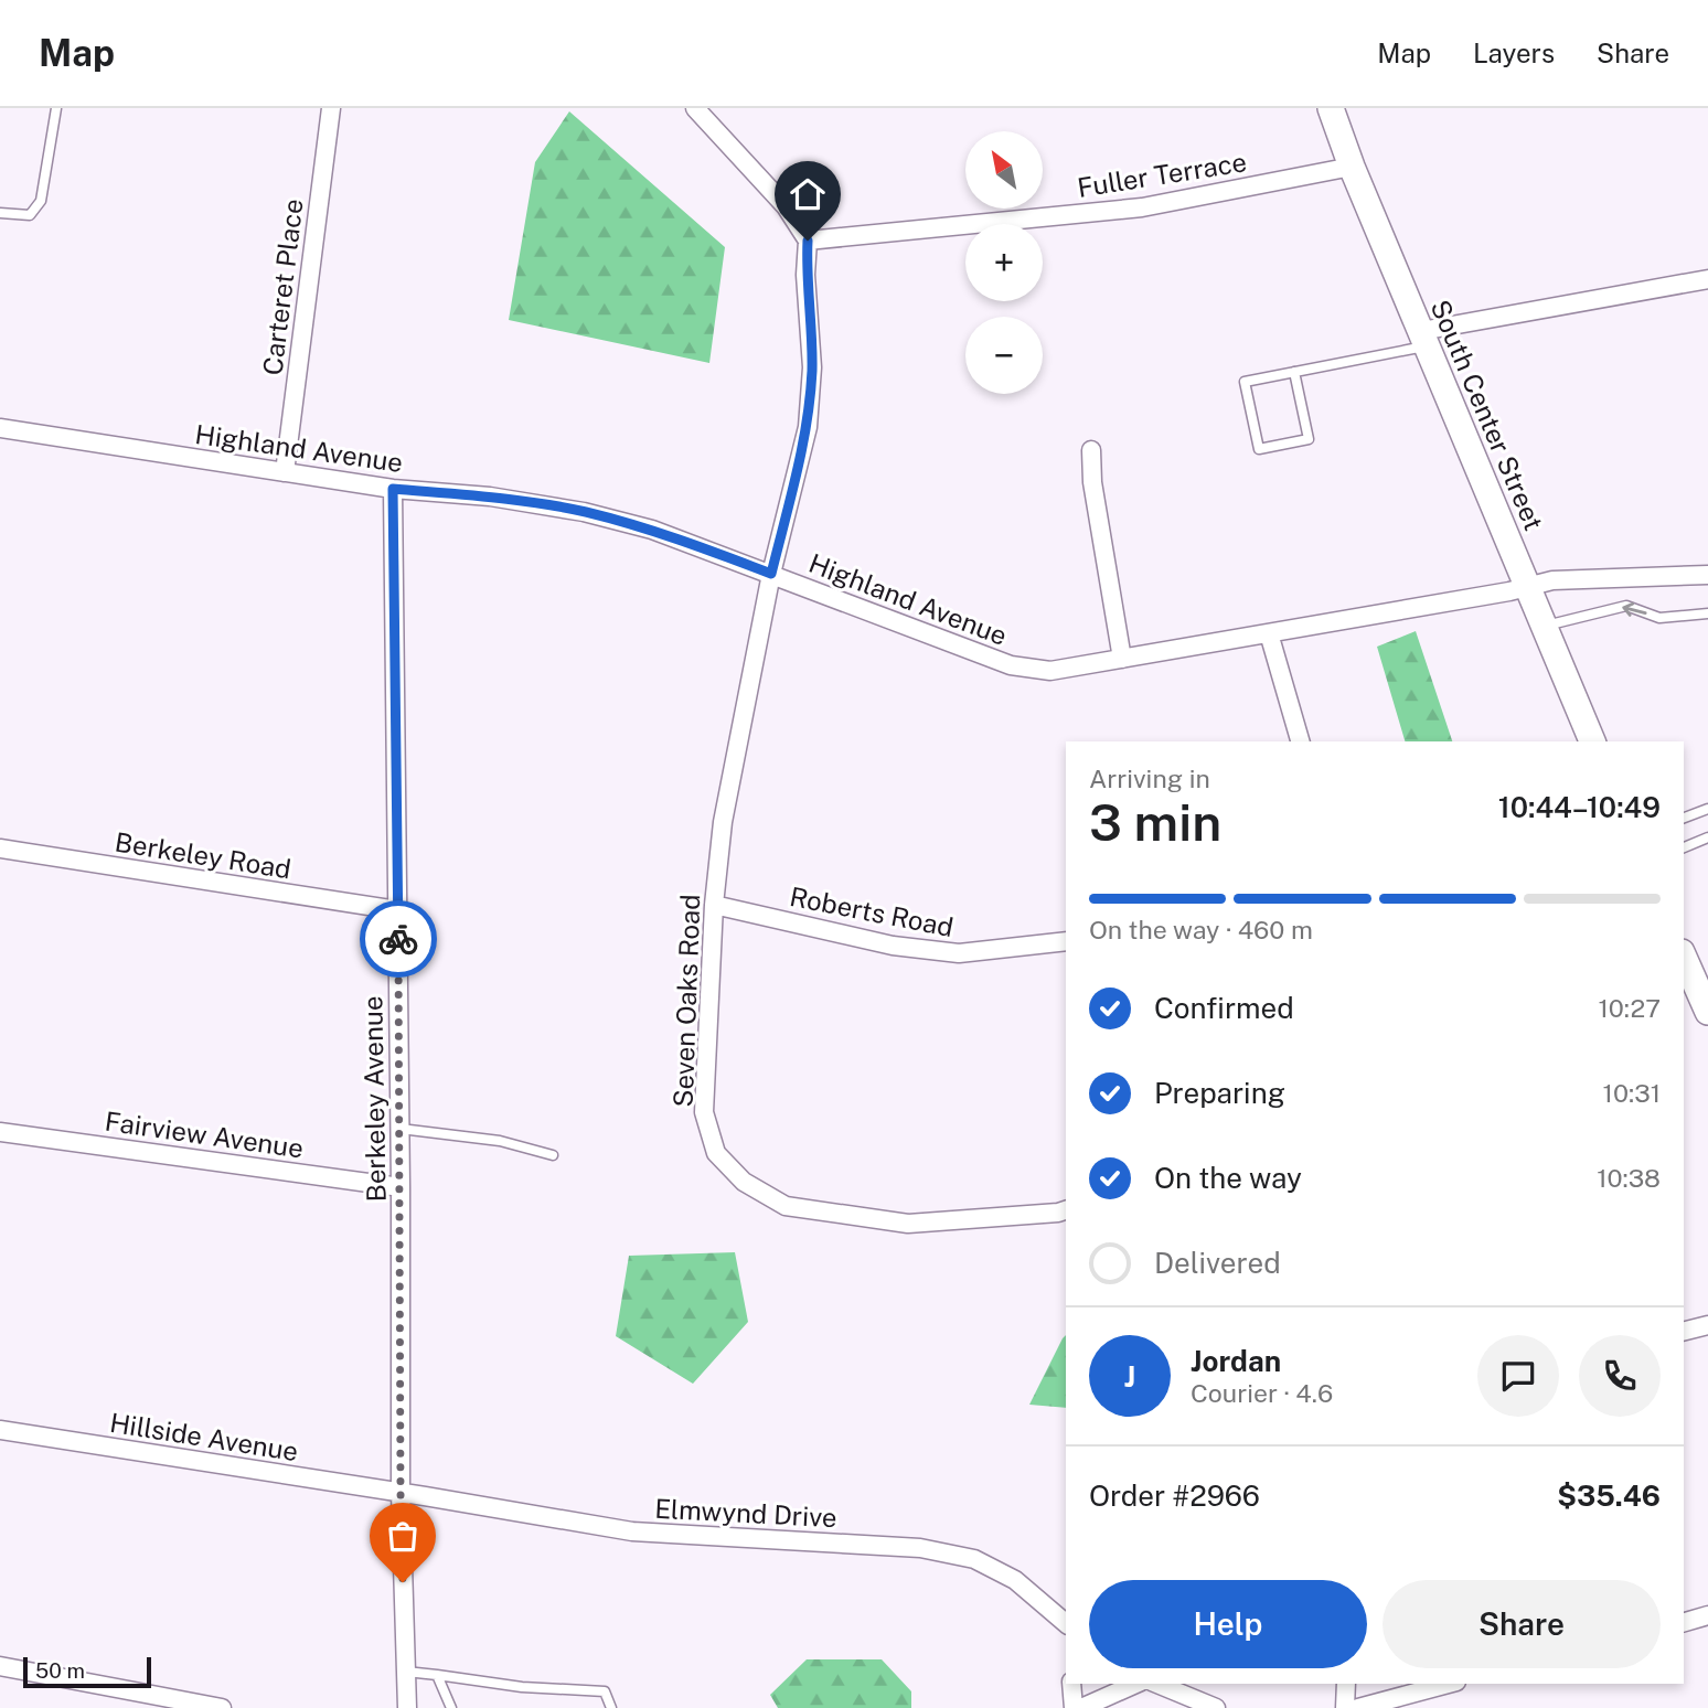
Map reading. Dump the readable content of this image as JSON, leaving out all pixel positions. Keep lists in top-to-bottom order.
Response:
{
  "streets": {
    "main road": ["South Center Street"],
    "street": [
      "Fuller Terrace",
      "Carteret Place",
      "Highland Avenue",
      "Berkeley Road",
      "Roberts Road",
      "Seven Oaks Road",
      "Berkeley Avenue",
      "Fairview Avenue",
      "Hillside Avenue",
      "Elmwynd Drive"
    ]
  },
  "crossings": [
    ["Fuller Terrace", "South Center Street"],
    ["Carteret Place", "Highland Avenue"],
    ["South Center Street", "Highland Avenue"],
    ["Highland Avenue", "Seven Oaks Road"],
    ["Highland Avenue", "Berkeley Avenue"],
    ["Berkeley Road", "Berkeley Avenue"],
    ["Roberts Road", "Seven Oaks Road"],
    ["Berkeley Avenue", "Fairview Avenue"],
    ["Berkeley Avenue", "Hillside Avenue"],
    ["Berkeley Avenue", "Elmwynd Drive"],
    ["Hillside Avenue", "Elmwynd Drive"]
  ],
  "scale_bar": "50 m",
  "north": "top left",
  "page": {
    "header": "Map",
    "nav": ["Map", "Layers", "Share"],
    "map_buttons": ["+", "−"],
    "heading": ["3 min", "Arriving in", "10:44–10:49"],
    "panel": [
      "Jordan",
      "Courier · 4.6",
      "Order #2966",
      "$35.46"
    ],
    "bar": "On the way · 460 m",
    "list": [
      ["Confirmed", "10:27"],
      ["Preparing", "10:31"],
      ["On the way", "10:38"],
      "Delivered"
    ],
    "round": "J",
    "buttons": ["Help", "Share"],
    "scale": "50 m"
  }
}
